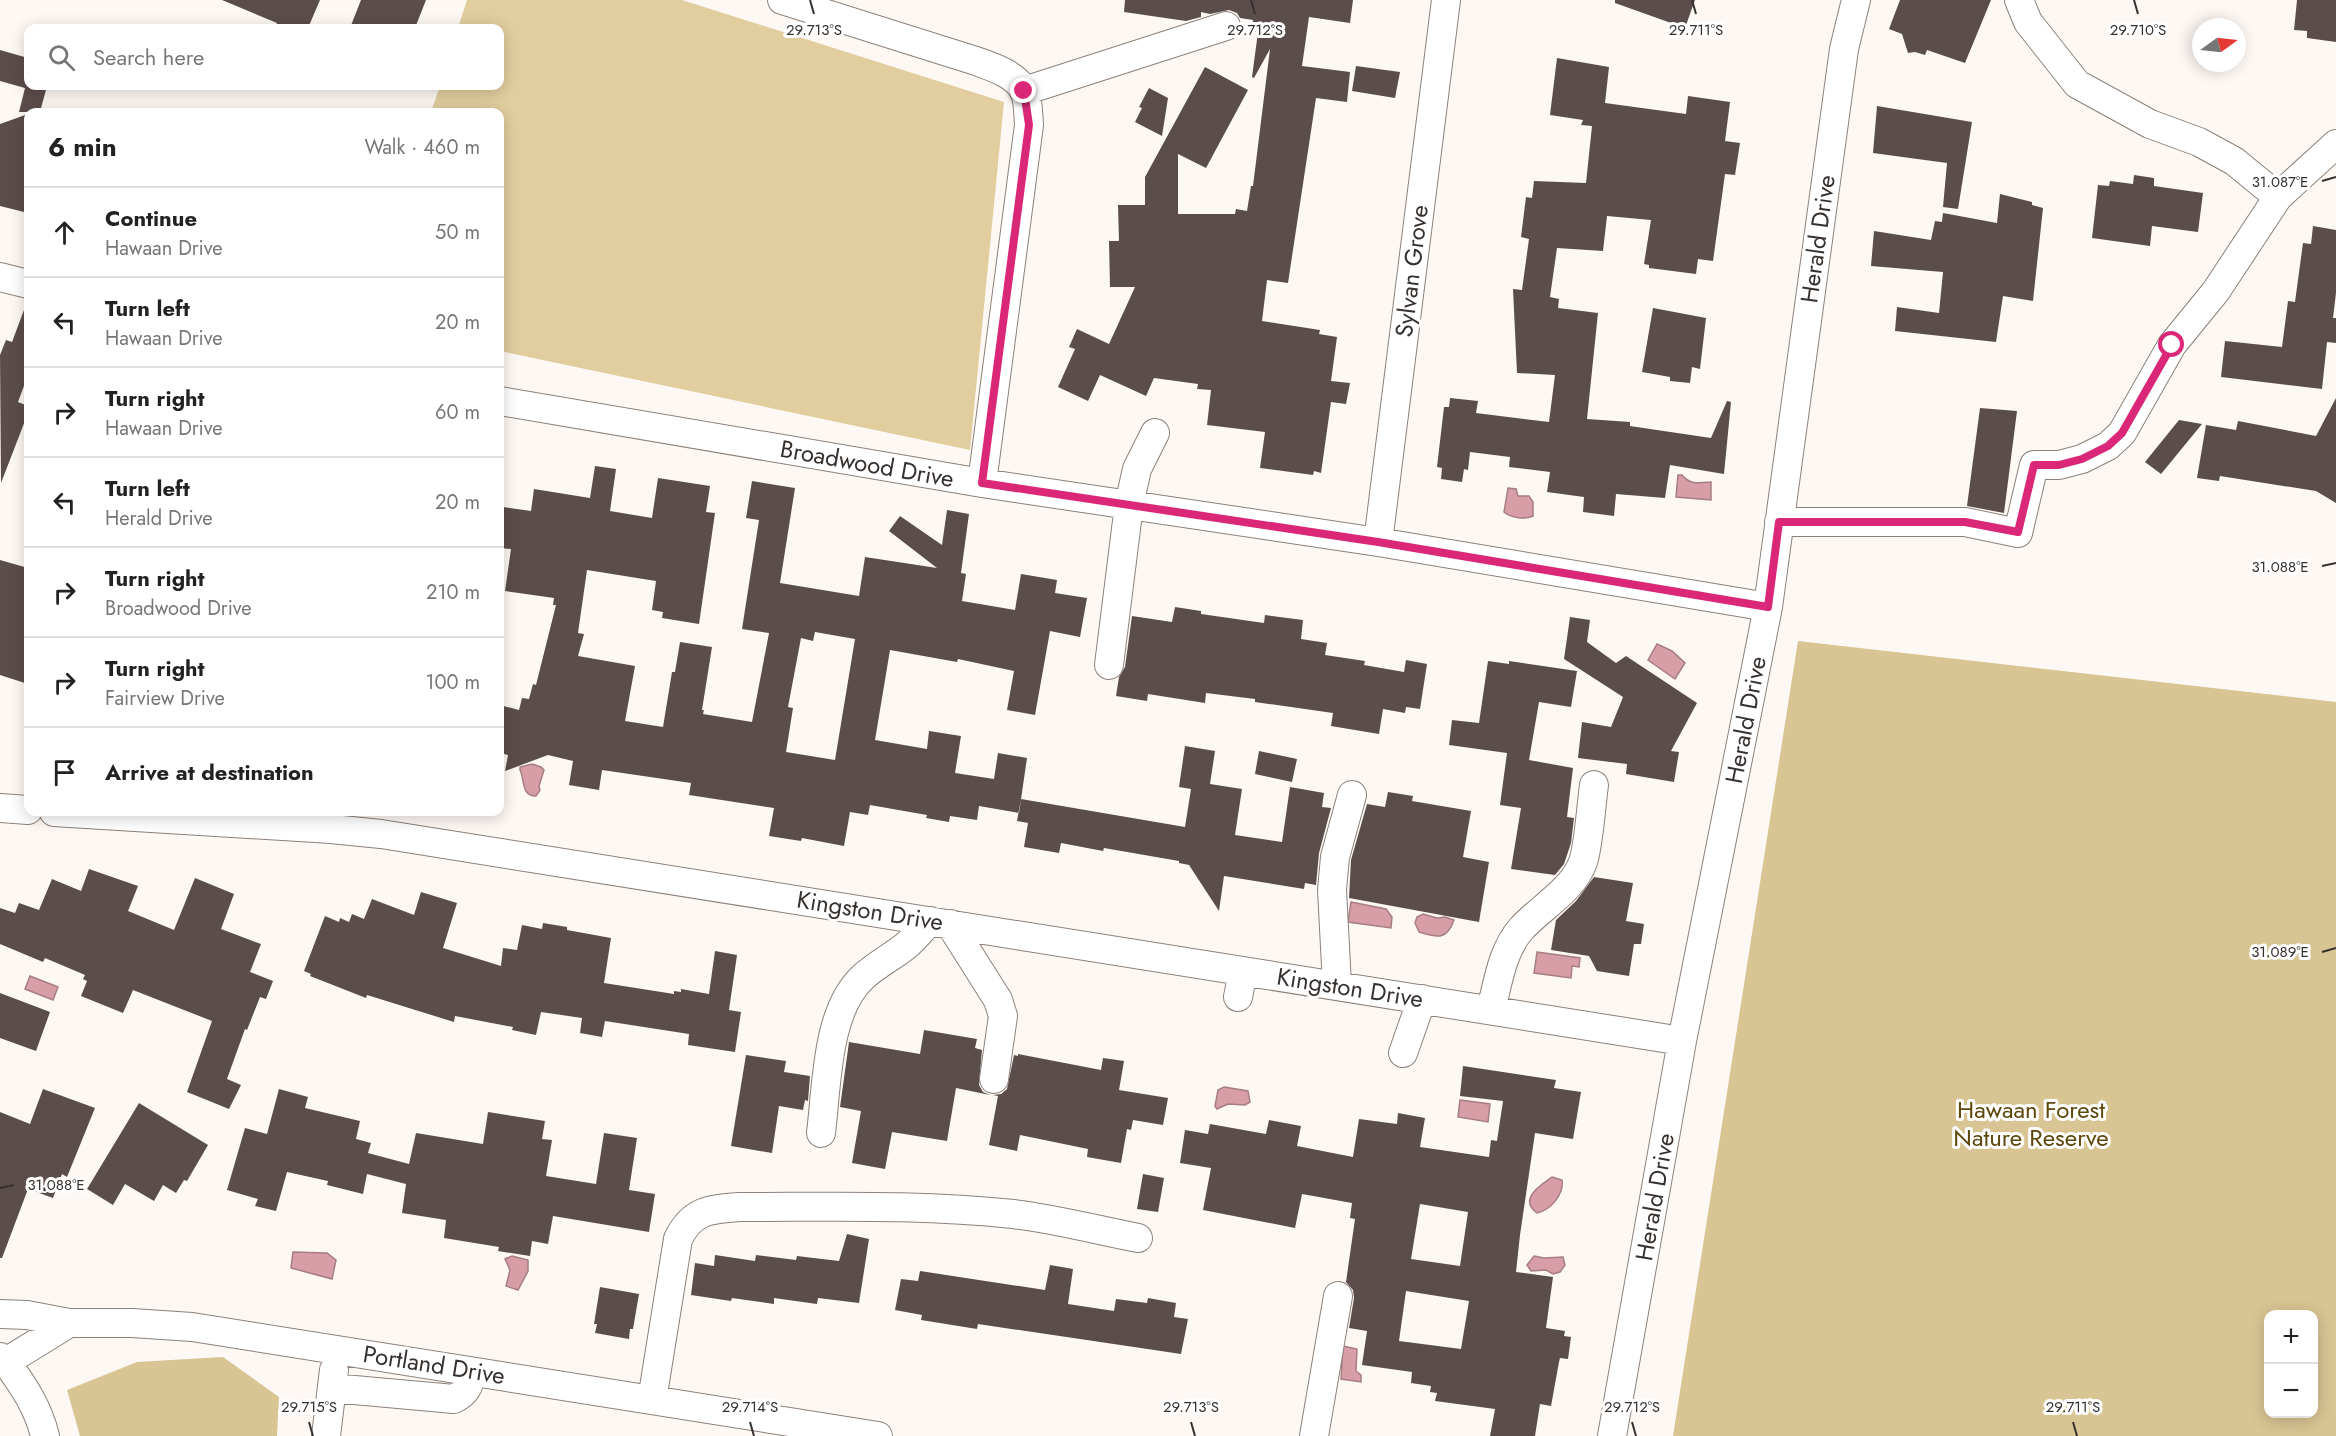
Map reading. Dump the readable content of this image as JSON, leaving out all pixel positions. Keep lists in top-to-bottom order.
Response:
{
  "streets": {
    "street": [
      "Herald Drive",
      "Sylvan Grove",
      "Broadwood Drive",
      "Kingston Drive",
      "Portland Drive"
    ]
  },
  "crossings": [
    ["Herald Drive", "Broadwood Drive"],
    ["Herald Drive", "Kingston Drive"],
    ["Sylvan Grove", "Broadwood Drive"]
  ],
  "parks": ["Hawaan Forest Nature Reserve"],
  "north": "right",
  "page": {
    "search": "Search here",
    "heading": ["6 min", "Walk · 460 m"],
    "list": [
      ["Continue", "Hawaan Drive", "50 m"],
      ["Turn left", "Hawaan Drive", "20 m"],
      ["Turn right", "Hawaan Drive", "60 m"],
      ["Turn left", "Herald Drive", "20 m"],
      ["Turn right", "Broadwood Drive", "210 m"],
      ["Turn right", "Fairview Drive", "100 m"],
      "Arrive at destination"
    ],
    "map_buttons": ["+", "−"]
  },
  "coordinates": [
    "29.713°S",
    "29.712°S",
    "29.711°S",
    "29.710°S",
    "31.087°E",
    "31.088°E",
    "31.089°E",
    "29.715°S",
    "29.714°S"
  ]
}
